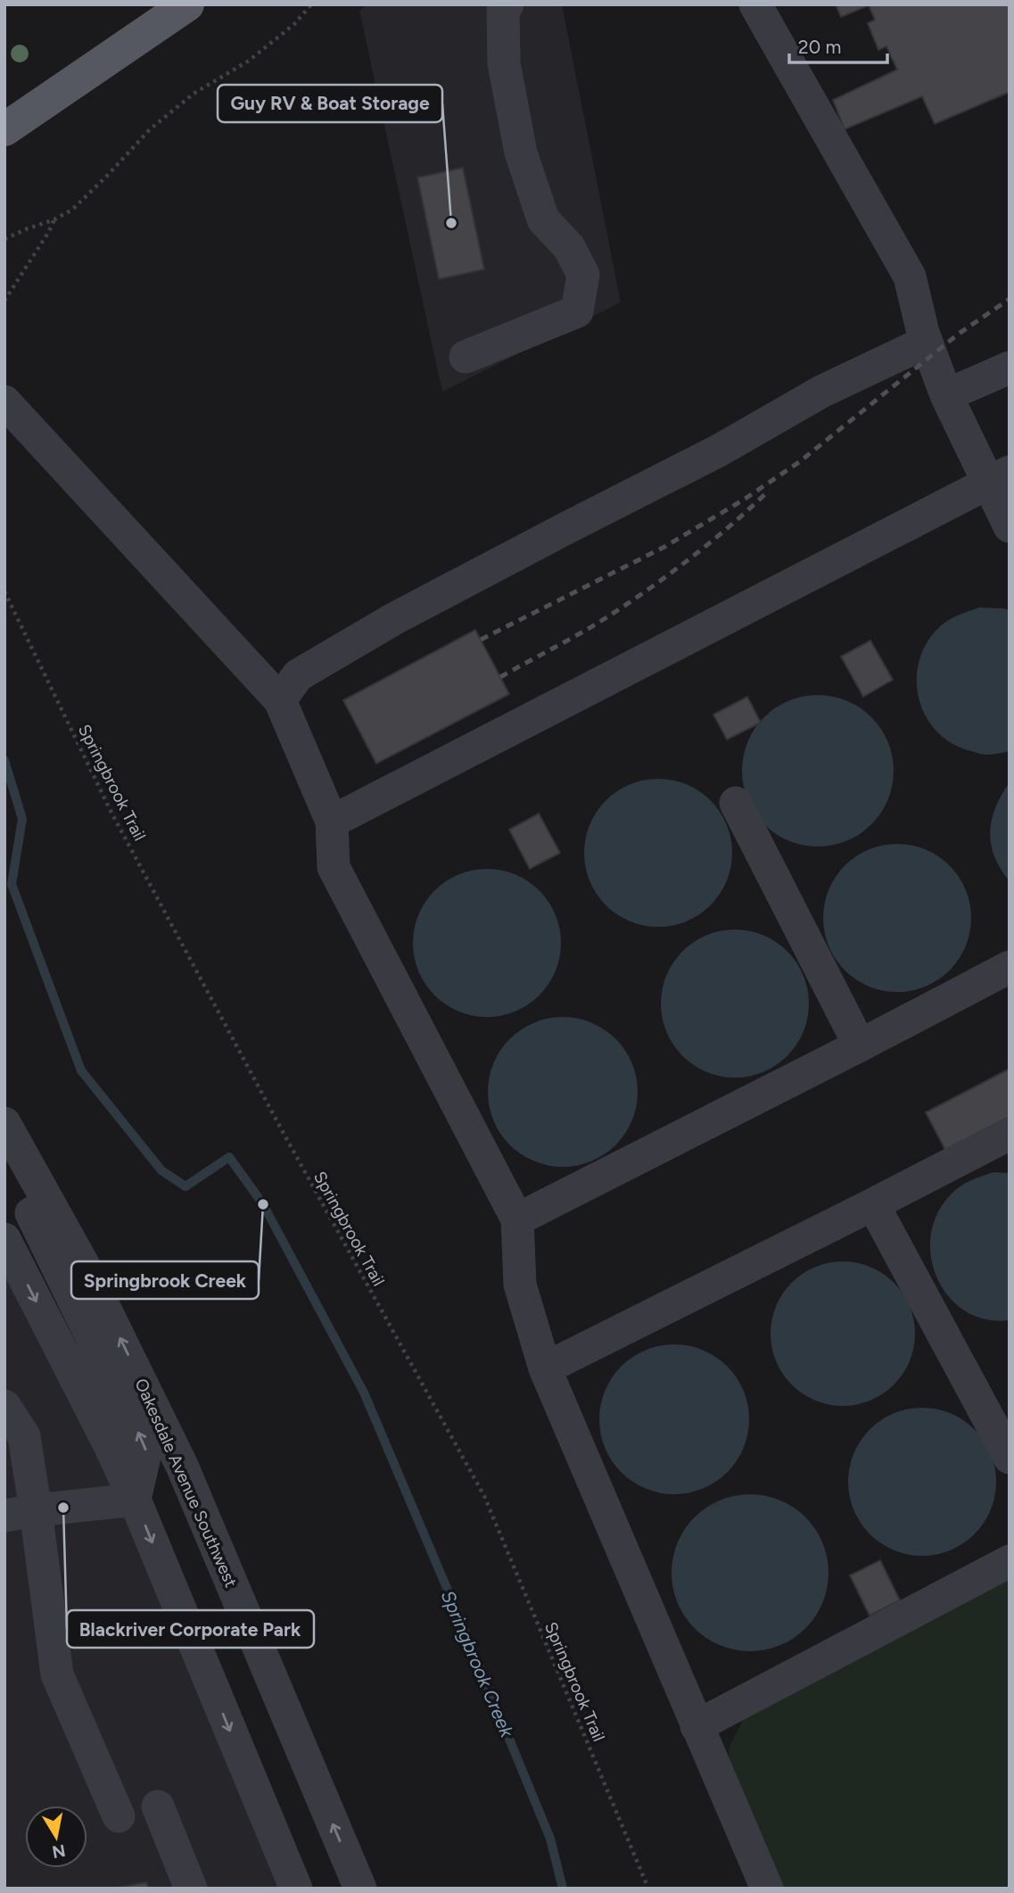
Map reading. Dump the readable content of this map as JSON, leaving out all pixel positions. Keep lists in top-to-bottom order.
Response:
{
  "streets": {
    "street": ["Oakesdale Avenue Southwest"],
    "path": ["Springbrook Trail"]
  },
  "water": ["Springbrook Creek"],
  "places": ["Guy RV & Boat Storage", "Springbrook Creek", "Blackriver Corporate Park"],
  "scale_bar": "20 m",
  "north": "bottom"
}
